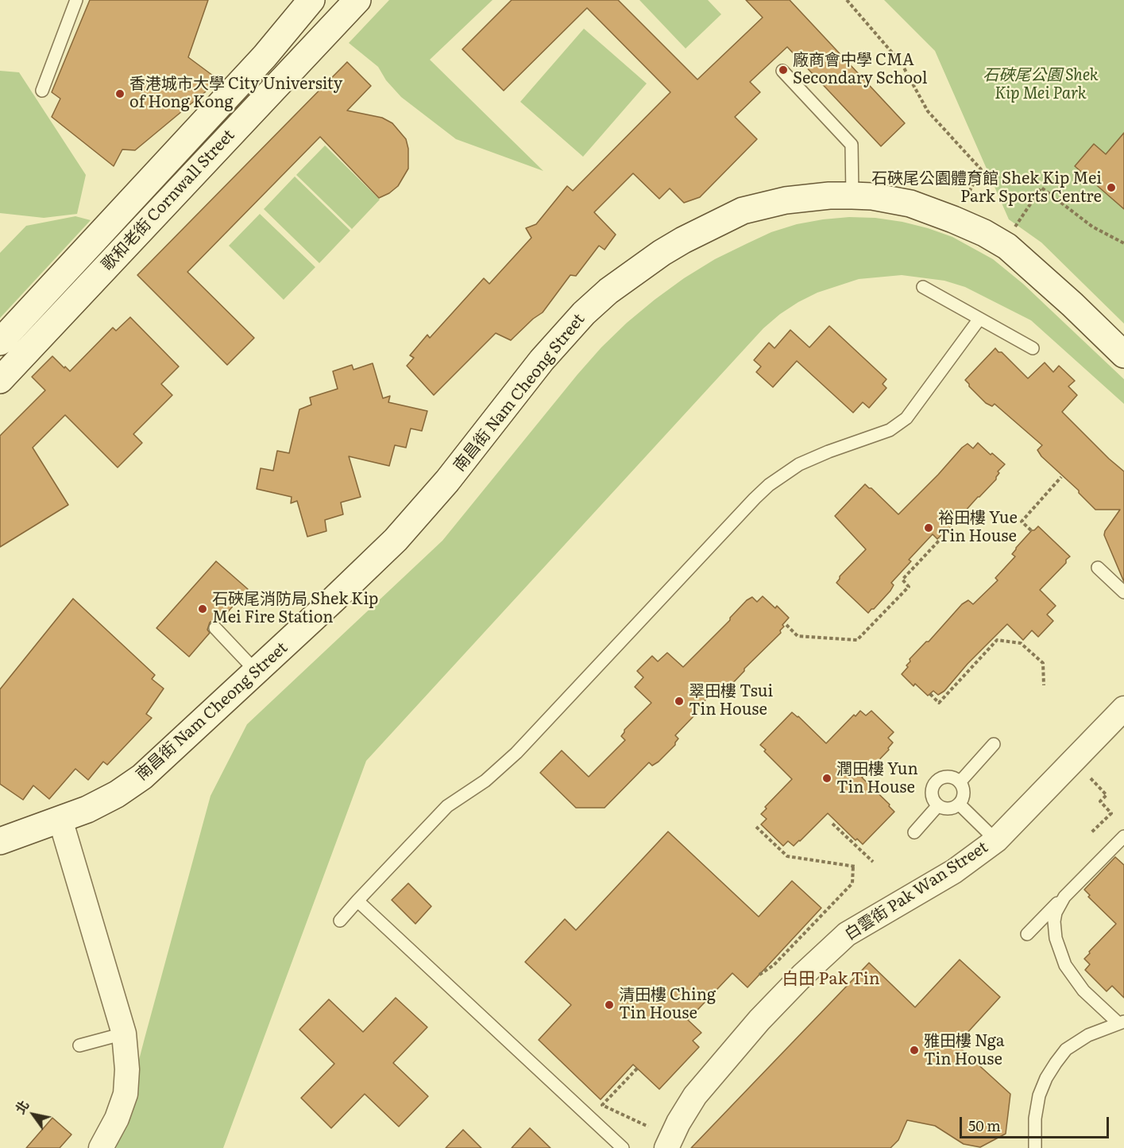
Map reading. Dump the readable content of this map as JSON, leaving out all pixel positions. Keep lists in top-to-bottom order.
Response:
{
  "streets": {
    "main road": ["歌和老街 Cornwall Street", "南昌街 Nam Cheong Street"],
    "street": ["白雲街 Pak Wan Street"]
  },
  "districts": ["白田 Pak Tin"],
  "parks": ["石硤尾公園 Shek Kip Mei Park"],
  "places": [
    "廠商會中學 CMA Secondary School",
    "香港城市大學 City University of Hong Kong",
    "石硤尾公園體育館 Shek Kip Mei Park Sports Centre",
    "裕田樓 Yue Tin House",
    "石硤尾消防局 Shek Kip Mei Fire Station",
    "翠田樓 Tsui Tin House",
    "潤田樓 Yun Tin House",
    "清田樓 Ching Tin House",
    "雅田樓 Nga Tin House"
  ],
  "scale_bar": "50 m",
  "north": "top left"
}
